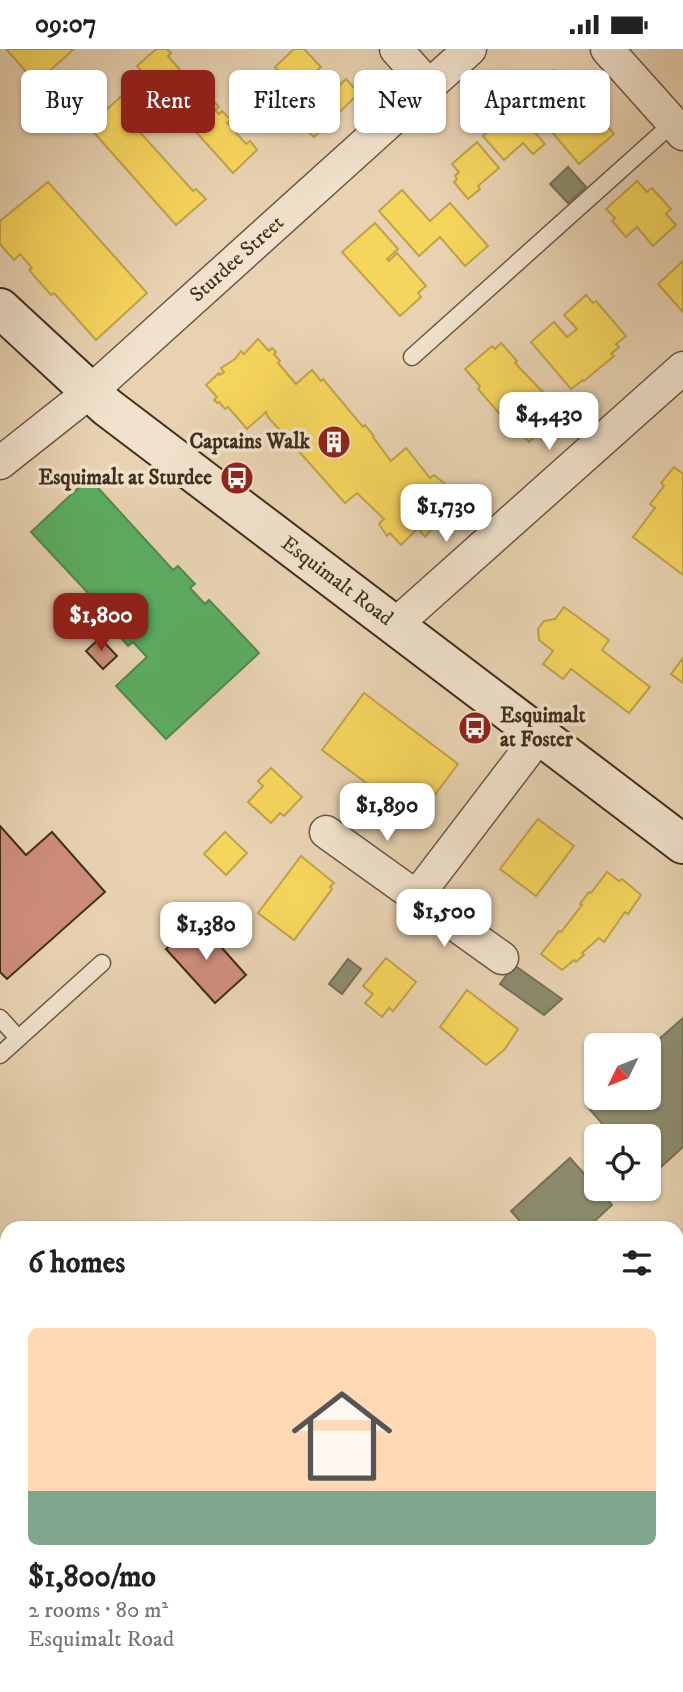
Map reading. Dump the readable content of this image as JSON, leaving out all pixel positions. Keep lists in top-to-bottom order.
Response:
{
  "streets": {
    "street": ["Sturdee Street", "Esquimalt Road"]
  },
  "crossings": [
    ["Sturdee Street", "Esquimalt Road"]
  ],
  "places": {
    "building": ["Captains Walk"],
    "bus stop": ["Esquimalt at Sturdee", "Esquimalt at Foster"]
  },
  "north": "bottom left",
  "page": {
    "status": "09:07",
    "chip": [
      "Buy",
      "Rent",
      "Filters",
      "New",
      "Apartment"
    ],
    "price": [
      "$4,430",
      "$1,730",
      "$1,800",
      "$1,890",
      "$1,500",
      "$1,380"
    ],
    "heading": "6 homes",
    "list": [
      {
        "name": "$1,800/mo",
        "note": "2 rooms · 80 m² · Esquimalt Road"
      }
    ]
  }
}
